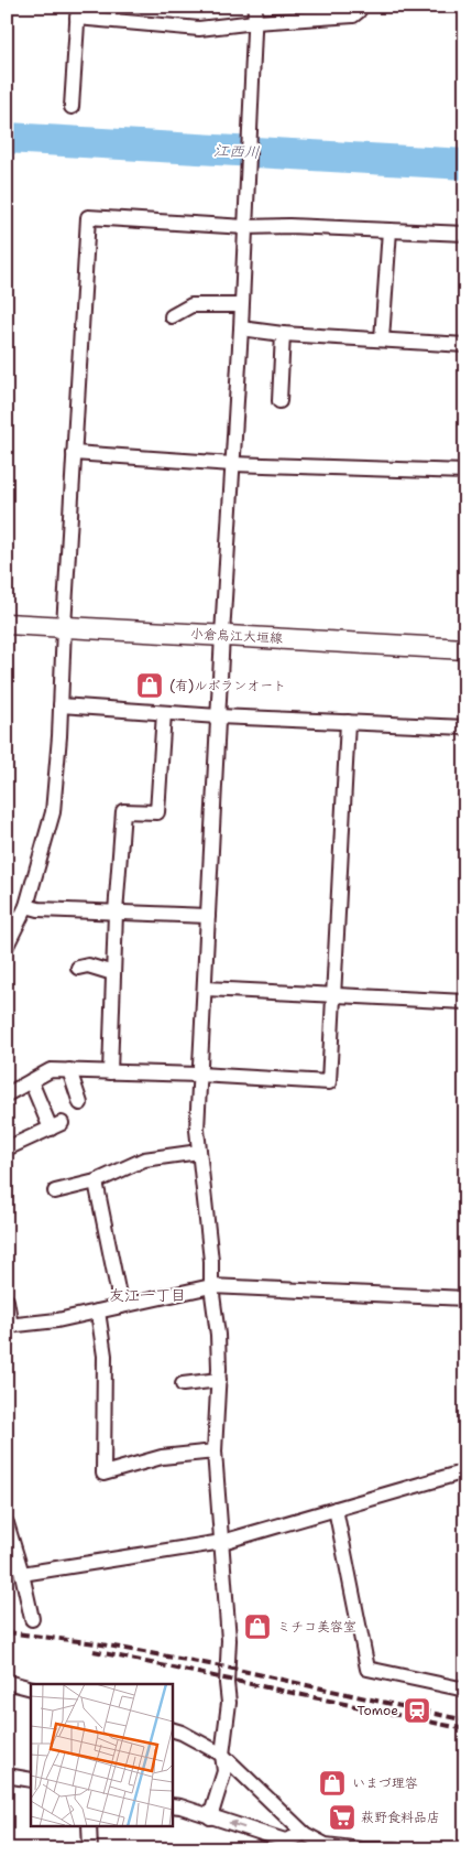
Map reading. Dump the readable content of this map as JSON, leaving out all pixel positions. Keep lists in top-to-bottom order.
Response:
{
  "streets": {
    "main road": ["小倉烏江大垣線"]
  },
  "districts": ["友江一丁目"],
  "water": ["江西川"],
  "places": {
    "shop": ["(有)ルボランオート", "ミチコ美容室", "いまづ理容"],
    "station": ["Tomoe"],
    "supermarket": ["萩野食料品店"]
  }
}
